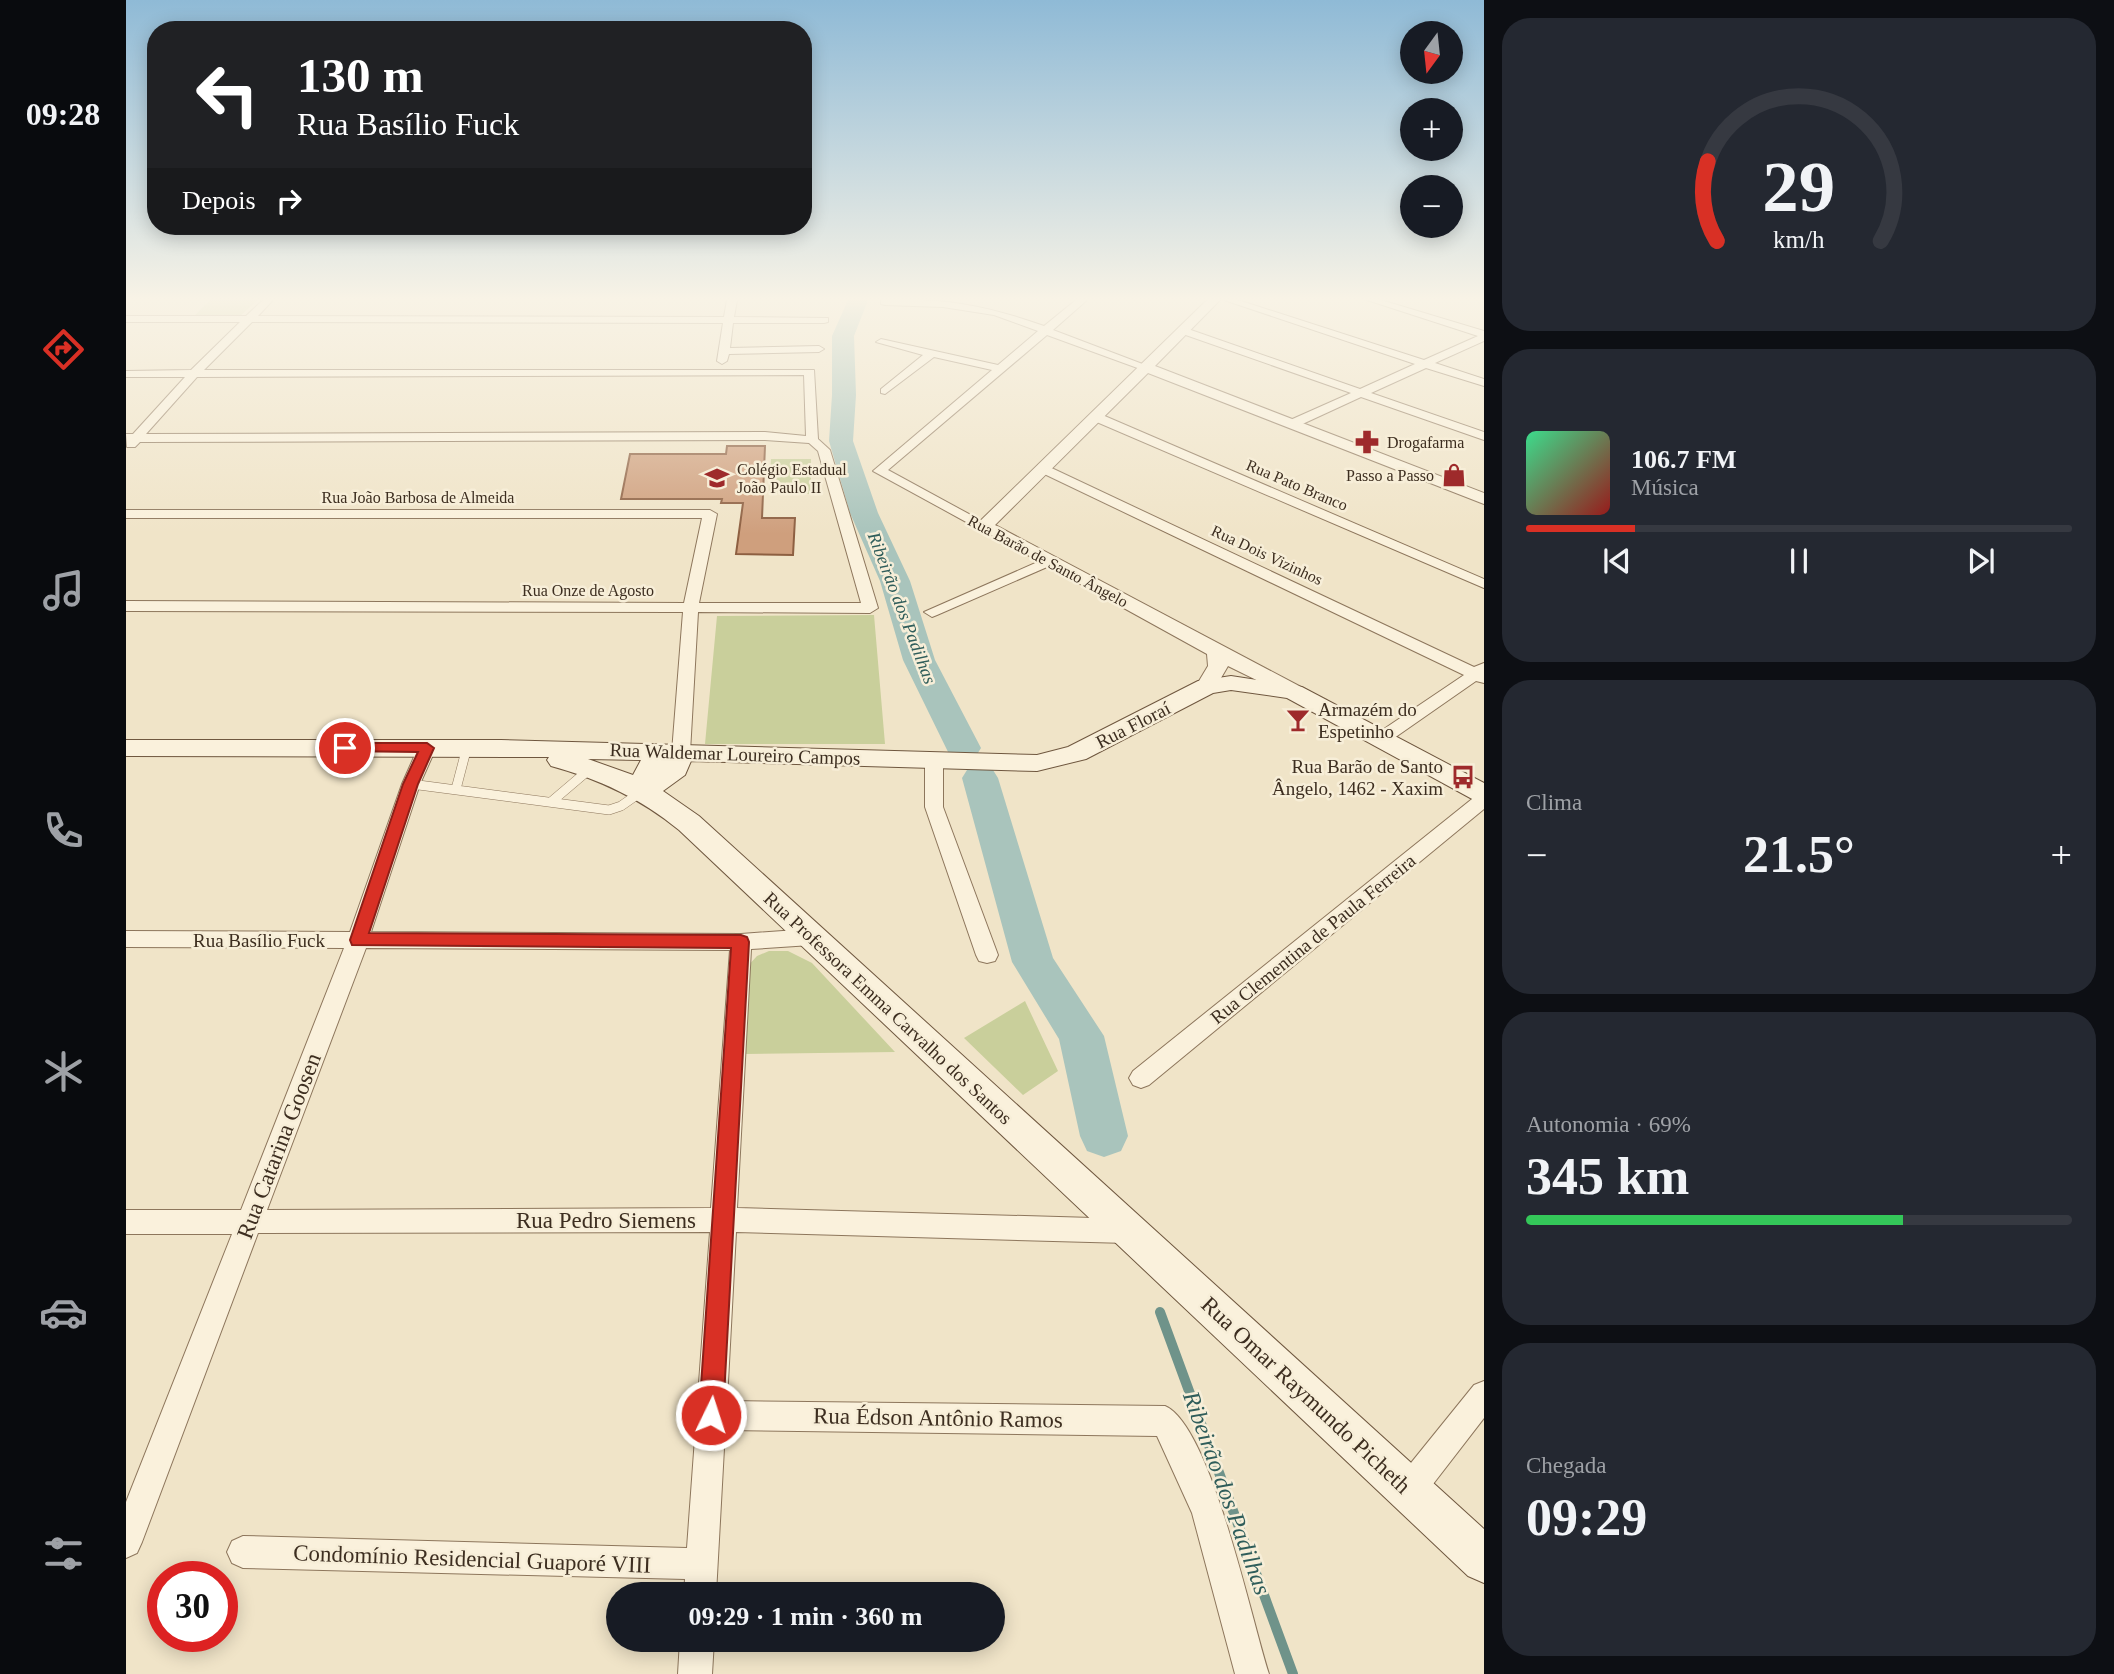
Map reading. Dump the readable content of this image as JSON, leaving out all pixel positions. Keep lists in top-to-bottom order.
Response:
{
  "streets": {
    "main road": [
      "Rua Barão de Santo Ângelo",
      "Rua Floraí",
      "Rua Waldemar Loureiro Campos",
      "Rua Professora Emma Carvalho dos Santos",
      "Rua Omar Raymundo Picheth"
    ],
    "street": [
      "Rua Pato Branco",
      "Rua João Barbosa de Almeida",
      "Rua Dois Vizinhos",
      "Rua Onze de Agosto",
      "Rua Clementina de Paula Ferreira",
      "Rua Basílio Fuck",
      "Rua Catarina Goosen",
      "Rua Pedro Siemens",
      "Rua Édson Antônio Ramos",
      "Condomínio Residencial Guaporé VIII"
    ]
  },
  "crossings": [
    ["Rua João Barbosa de Almeida", "Rua Onze de Agosto"],
    ["Rua Barão de Santo Ângelo", "Rua Floraí"],
    ["Rua Barão de Santo Ângelo", "Rua Clementina de Paula Ferreira"],
    ["Rua Floraí", "Rua Waldemar Loureiro Campos"],
    ["Rua Waldemar Loureiro Campos", "Rua Professora Emma Carvalho dos Santos"],
    ["Rua Waldemar Loureiro Campos", "Rua Catarina Goosen"],
    ["Rua Basílio Fuck", "Rua Professora Emma Carvalho dos Santos"],
    ["Rua Basílio Fuck", "Rua Catarina Goosen"],
    ["Rua Professora Emma Carvalho dos Santos", "Rua Pedro Siemens"],
    ["Rua Professora Emma Carvalho dos Santos", "Rua Omar Raymundo Picheth"],
    ["Rua Catarina Goosen", "Rua Pedro Siemens"],
    ["Rua Pedro Siemens", "Rua Omar Raymundo Picheth"]
  ],
  "water": ["Ribeirão dos Padilhas"],
  "places": {
    "pharmacy": ["Drogafarma"],
    "shop": ["Passo a Passo"],
    "school or university": ["Colégio Estadual João Paulo II"],
    "bar": ["Armazém do Espetinho"],
    "bus stop": ["Rua Barão de Santo Ângelo, 1462 - Xaxim"]
  },
  "north": "bottom",
  "page": {
    "tabs": "09:28",
    "map_buttons": ["+", "−"],
    "turn": ["130 m", "Rua Basílio Fuck"],
    "then": "Depois",
    "song": ["106.7 FM", "Música"],
    "tile": [
      "Clima",
      ["Autonomia · 69%", "345 km"],
      ["Chegada", "09:29"]
    ],
    "heat": ["−", "21.5°", "+"],
    "limit": "30",
    "trip": "09:29 · 1 min · 360 m",
    "gauge": ["29", "km/h"]
  }
}
